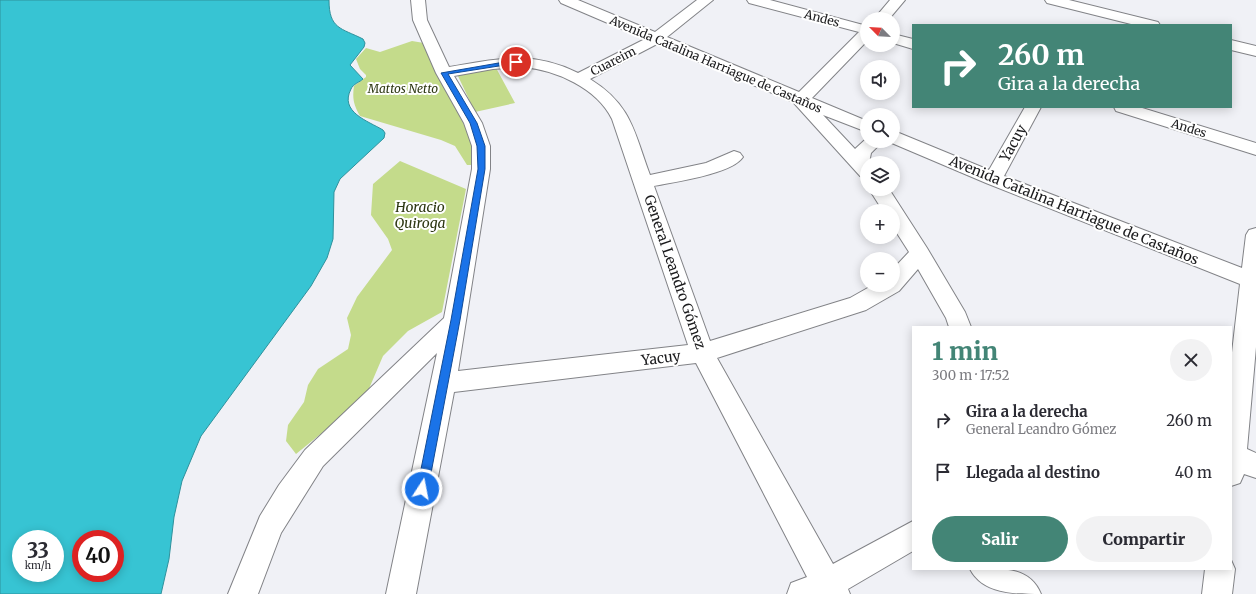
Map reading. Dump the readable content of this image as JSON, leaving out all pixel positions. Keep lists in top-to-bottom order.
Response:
{
  "streets": {
    "street": [
      "Andes",
      "Cuareim",
      "Avenida Catalina Harriague de Castaños",
      "Yacuy",
      "General Leandro Gómez"
    ]
  },
  "crossings": [
    ["Cuareim", "Avenida Catalina Harriague de Castaños"],
    ["Cuareim", "General Leandro Gómez"],
    ["Avenida Catalina Harriague de Castaños", "Yacuy"],
    ["Yacuy", "General Leandro Gómez"]
  ],
  "parks": ["Mattos Netto", "Horacio Quiroga"],
  "north": "top left",
  "page": {
    "map_buttons": ["+", "−"],
    "turn": ["260 m", "Gira a la derecha"],
    "heading": ["1 min", "300 m · 17:52"],
    "list": [
      {
        "name": "Gira a la derecha",
        "note": "General Leandro Gómez",
        "value": "260 m"
      },
      {
        "name": "Llegada al destino",
        "value": "40 m"
      }
    ],
    "buttons": ["Salir", "Compartir"],
    "speed": "33 km/h",
    "limit": "40"
  }
}
